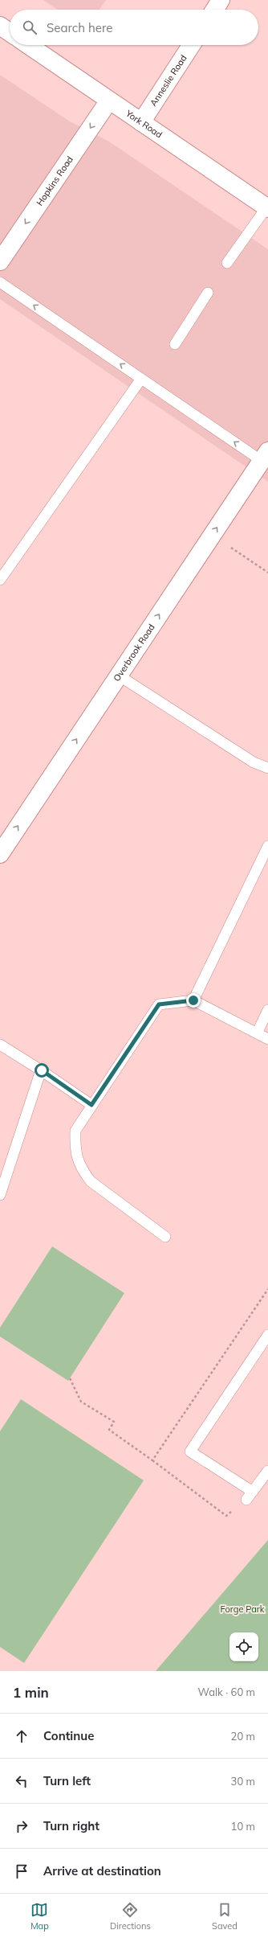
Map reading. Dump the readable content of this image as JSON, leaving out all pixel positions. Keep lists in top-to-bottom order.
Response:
{
  "streets": {
    "street": [
      "Anneslie Road",
      "York Road",
      "Hopkins Road",
      "Overbrook Road"
    ]
  },
  "crossings": [
    ["Anneslie Road", "York Road"],
    ["York Road", "Hopkins Road"]
  ],
  "one_way": ["Hopkins Road", "Overbrook Road"],
  "parks": ["Forge Park"],
  "page": {
    "search": "Search here",
    "heading": ["1 min", "Walk · 60 m"],
    "list": [
      ["Continue", "20 m"],
      ["Turn left", "30 m"],
      ["Turn right", "10 m"],
      "Arrive at destination"
    ],
    "nav": ["Map", "Directions", "Saved"]
  }
}
